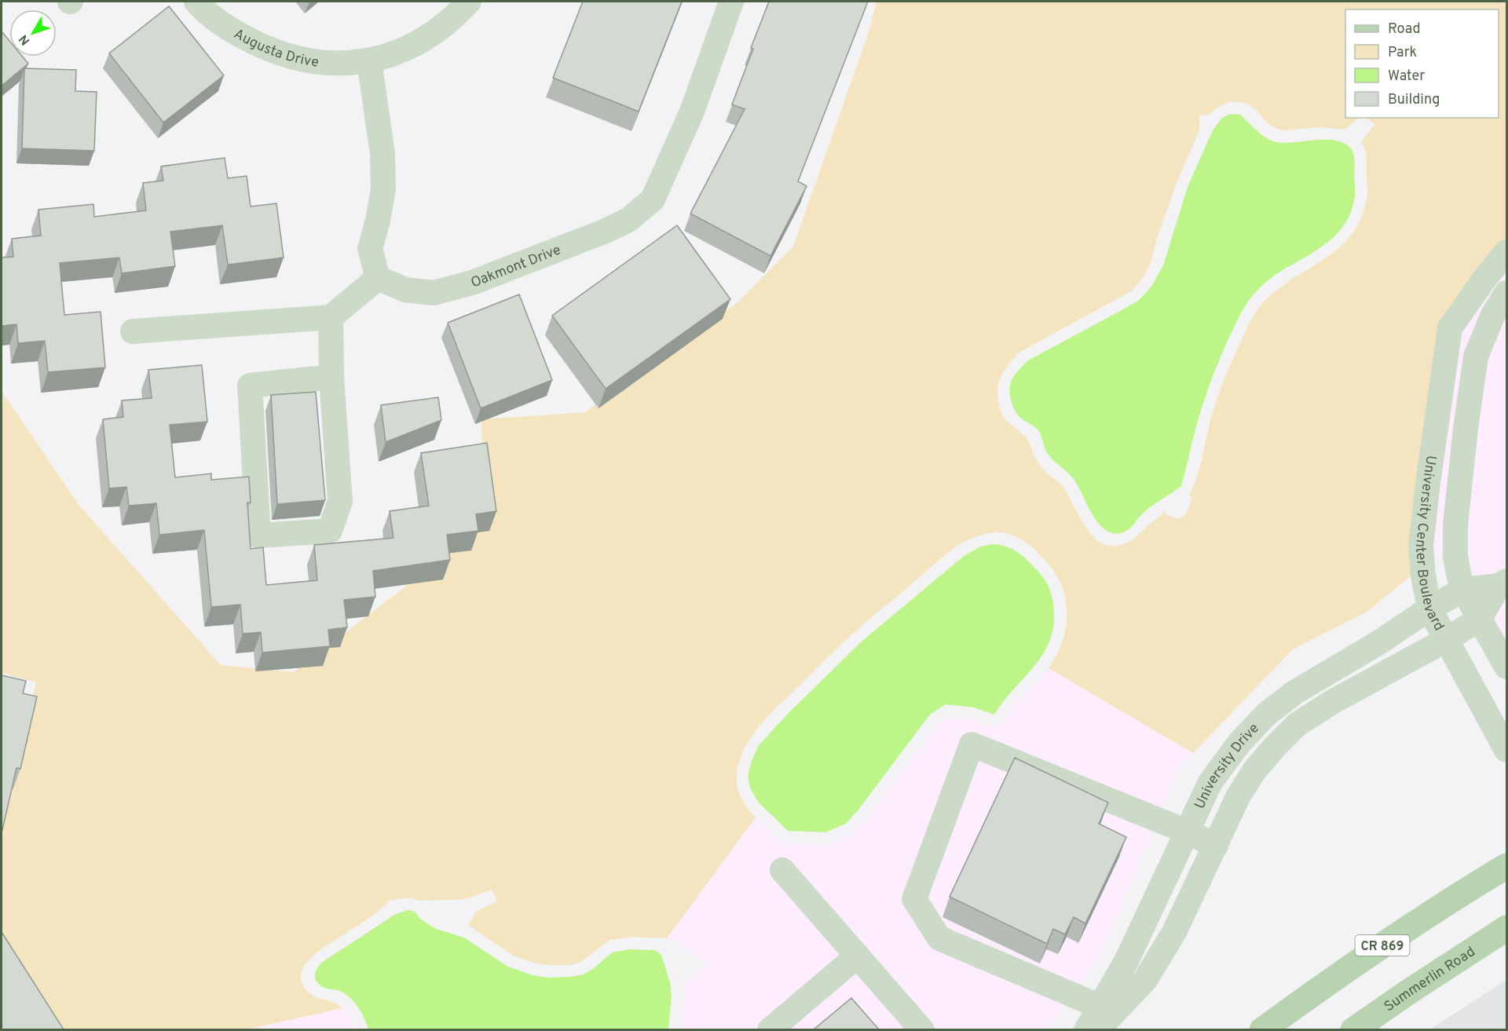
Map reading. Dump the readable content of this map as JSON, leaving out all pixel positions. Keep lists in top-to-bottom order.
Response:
{
  "streets": {
    "main road": ["CR 869", "Summerlin Road"],
    "street": [
      "Augusta Drive",
      "Oakmont Drive",
      "University Center Boulevard",
      "University Drive"
    ]
  },
  "crossings": [
    ["University Center Boulevard", "University Drive"]
  ],
  "legend": [
    "Road",
    "Park",
    "Water",
    "Building"
  ],
  "north": "bottom left"
}
